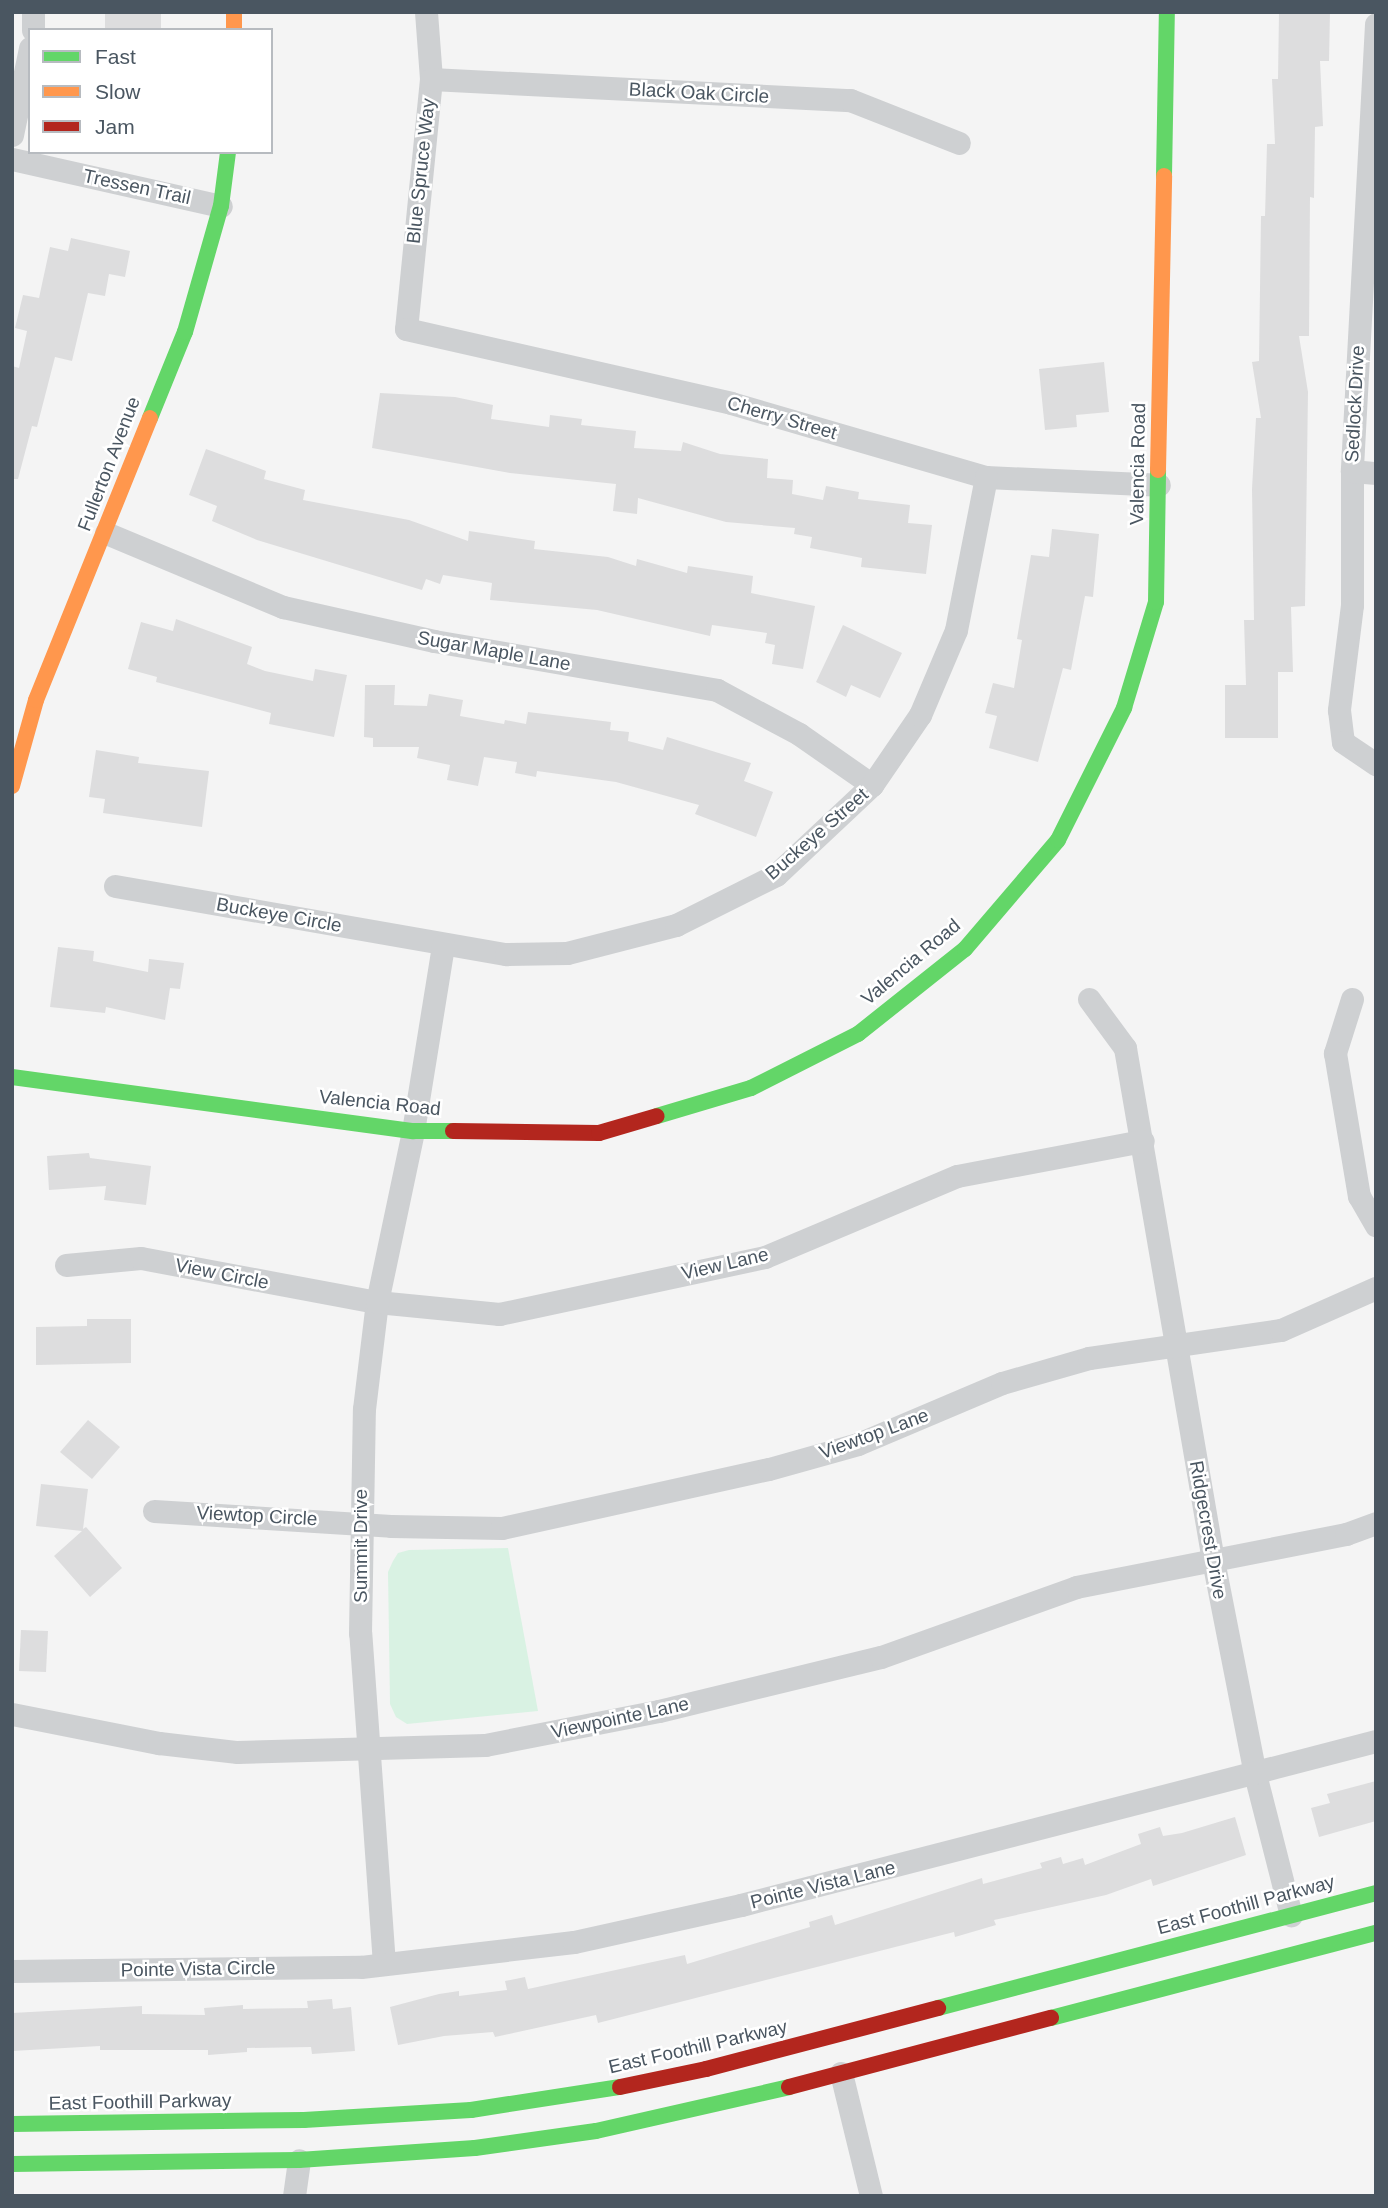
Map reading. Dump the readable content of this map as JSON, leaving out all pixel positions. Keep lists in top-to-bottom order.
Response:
{
  "streets": {
    "main road": ["Fullerton Avenue", "Valencia Road", "East Foothill Parkway"],
    "street": [
      "Black Oak Circle",
      "Blue Spruce Way",
      "Tressen Trail",
      "Sedlock Drive",
      "Cherry Street",
      "Sugar Maple Lane",
      "Buckeye Street",
      "Buckeye Circle",
      "View Lane",
      "View Circle",
      "Viewtop Lane",
      "Viewtop Circle",
      "Ridgecrest Drive",
      "Summit Drive",
      "Viewpointe Lane",
      "Pointe Vista Lane",
      "Pointe Vista Circle"
    ]
  },
  "crossings": [
    ["Black Oak Circle", "Blue Spruce Way"],
    ["Blue Spruce Way", "Cherry Street"],
    ["Tressen Trail", "Fullerton Avenue"],
    ["Cherry Street", "Valencia Road"],
    ["Cherry Street", "Buckeye Street"],
    ["Fullerton Avenue", "Sugar Maple Lane"],
    ["Valencia Road", "Summit Drive"],
    ["Sugar Maple Lane", "Buckeye Street"],
    ["Buckeye Street", "Buckeye Circle"],
    ["Buckeye Street", "Summit Drive"],
    ["Buckeye Circle", "Summit Drive"],
    ["View Lane", "View Circle"],
    ["View Lane", "Ridgecrest Drive"],
    ["View Lane", "Summit Drive"],
    ["View Circle", "Summit Drive"],
    ["Viewtop Lane", "Viewtop Circle"],
    ["Viewtop Lane", "Ridgecrest Drive"],
    ["Viewtop Lane", "Summit Drive"],
    ["Viewtop Circle", "Summit Drive"],
    ["Ridgecrest Drive", "Viewpointe Lane"],
    ["Ridgecrest Drive", "Pointe Vista Lane"],
    ["Ridgecrest Drive", "East Foothill Parkway"],
    ["Summit Drive", "Viewpointe Lane"],
    ["Summit Drive", "Pointe Vista Lane"],
    ["Summit Drive", "Pointe Vista Circle"],
    ["Pointe Vista Lane", "Pointe Vista Circle"]
  ],
  "legend": ["Fast", "Slow", "Jam"]
}
